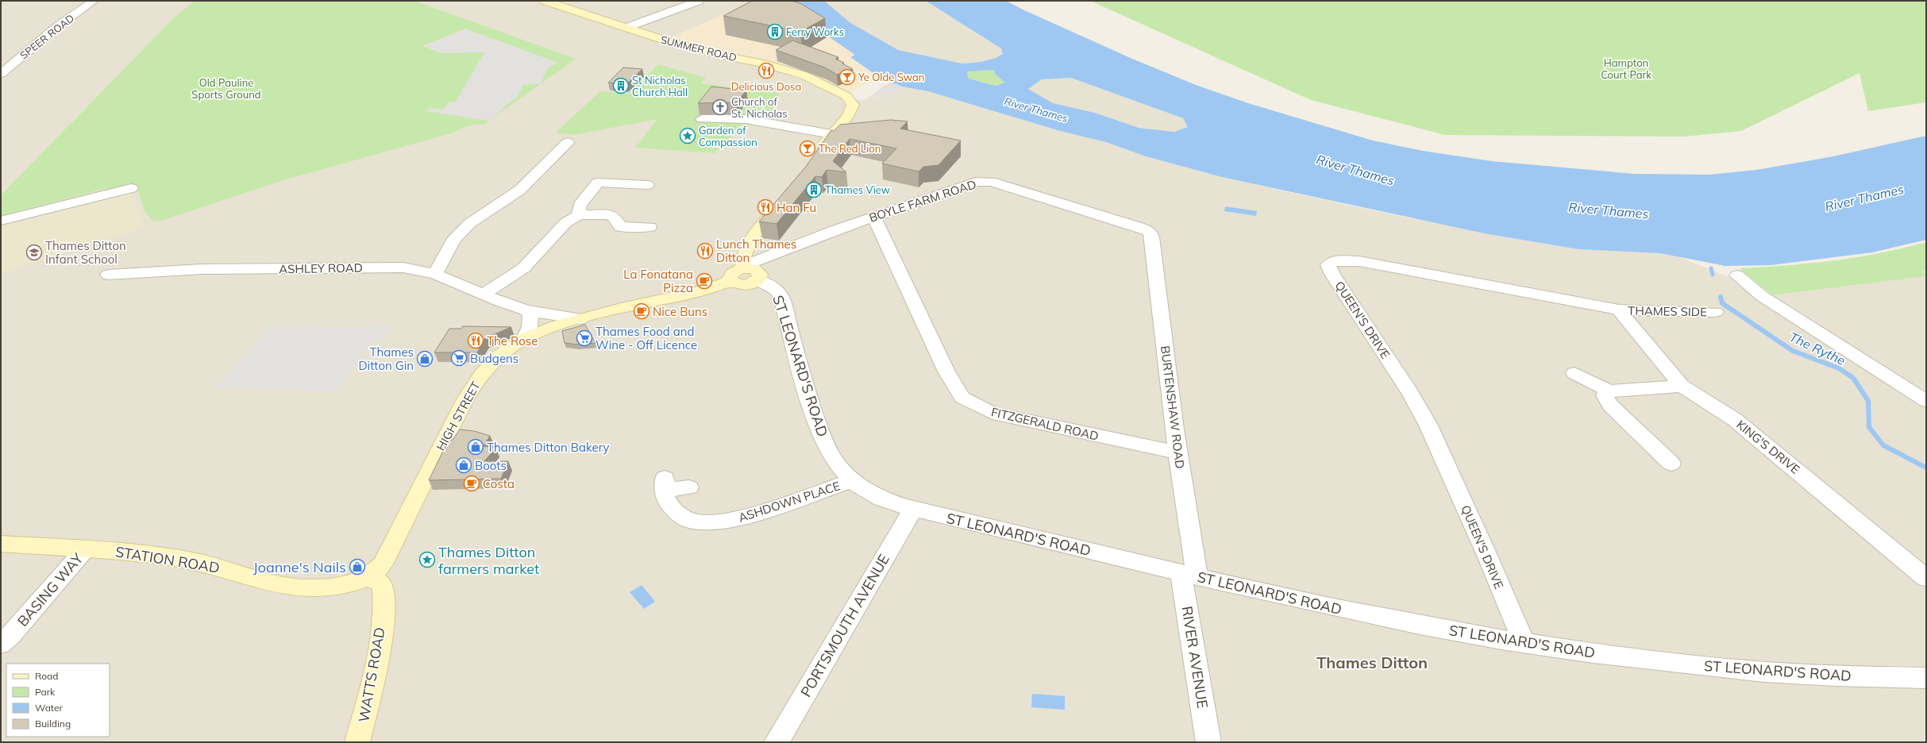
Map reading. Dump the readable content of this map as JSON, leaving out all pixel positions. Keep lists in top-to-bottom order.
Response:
{
  "streets": {
    "street": [
      "SPEER ROAD",
      "SUMMER ROAD",
      "BOYLE FARM ROAD",
      "ASHLEY ROAD",
      "THAMES SIDE",
      "QUEEN'S DRIVE",
      "ST LEONARD'S ROAD",
      "BURTENSHAW ROAD",
      "HIGH STREET",
      "FITZGERALD ROAD",
      "KING'S DRIVE",
      "ASHDOWN PLACE",
      "STATION ROAD",
      "BASING WAY",
      "PORTSMOUTH AVENUE",
      "RIVER AVENUE",
      "WATTS ROAD"
    ]
  },
  "crossings": [
    ["BOYLE FARM ROAD", "ST LEONARD'S ROAD"],
    ["BOYLE FARM ROAD", "BURTENSHAW ROAD"],
    ["BOYLE FARM ROAD", "HIGH STREET"],
    ["BOYLE FARM ROAD", "FITZGERALD ROAD"],
    ["ASHLEY ROAD", "HIGH STREET"],
    ["THAMES SIDE", "QUEEN'S DRIVE"],
    ["THAMES SIDE", "KING'S DRIVE"],
    ["QUEEN'S DRIVE", "ST LEONARD'S ROAD"],
    ["QUEEN'S DRIVE", "KING'S DRIVE"],
    ["ST LEONARD'S ROAD", "BURTENSHAW ROAD"],
    ["ST LEONARD'S ROAD", "HIGH STREET"],
    ["ST LEONARD'S ROAD", "ASHDOWN PLACE"],
    ["ST LEONARD'S ROAD", "PORTSMOUTH AVENUE"],
    ["ST LEONARD'S ROAD", "RIVER AVENUE"],
    ["BURTENSHAW ROAD", "FITZGERALD ROAD"],
    ["BURTENSHAW ROAD", "RIVER AVENUE"],
    ["HIGH STREET", "STATION ROAD"],
    ["HIGH STREET", "WATTS ROAD"],
    ["STATION ROAD", "BASING WAY"],
    ["STATION ROAD", "WATTS ROAD"]
  ],
  "districts": ["Thames Ditton"],
  "water": ["River Thames", "The Rythe"],
  "parks": ["Hampton Court Park", "Old Pauline Sports Ground"],
  "places": {
    "building": ["Ferry Works", "St Nicholas Church Hall", "Thames View"],
    "restaurant": [
      "Delicious Dosa",
      "Han Fu",
      "Lunch Thames Ditton",
      "The Rose"
    ],
    "bar": ["Ye Olde Swan", "The Red Lion"],
    "church": ["Church of St. Nicholas"],
    "place": ["Garden of Compassion", "Thames Ditton farmers market"],
    "school or university": ["Thames Ditton Infant School"],
    "cafe": ["La Fonatana Pizza", "Nice Buns", "Costa"],
    "supermarket": ["Thames Food and Wine - Off Licence", "Budgens"],
    "shop": [
      "Thames Ditton Gin",
      "Thames Ditton Bakery",
      "Boots",
      "Joanne's Nails"
    ]
  },
  "legend": [
    "Road",
    "Park",
    "Water",
    "Building"
  ]
}
